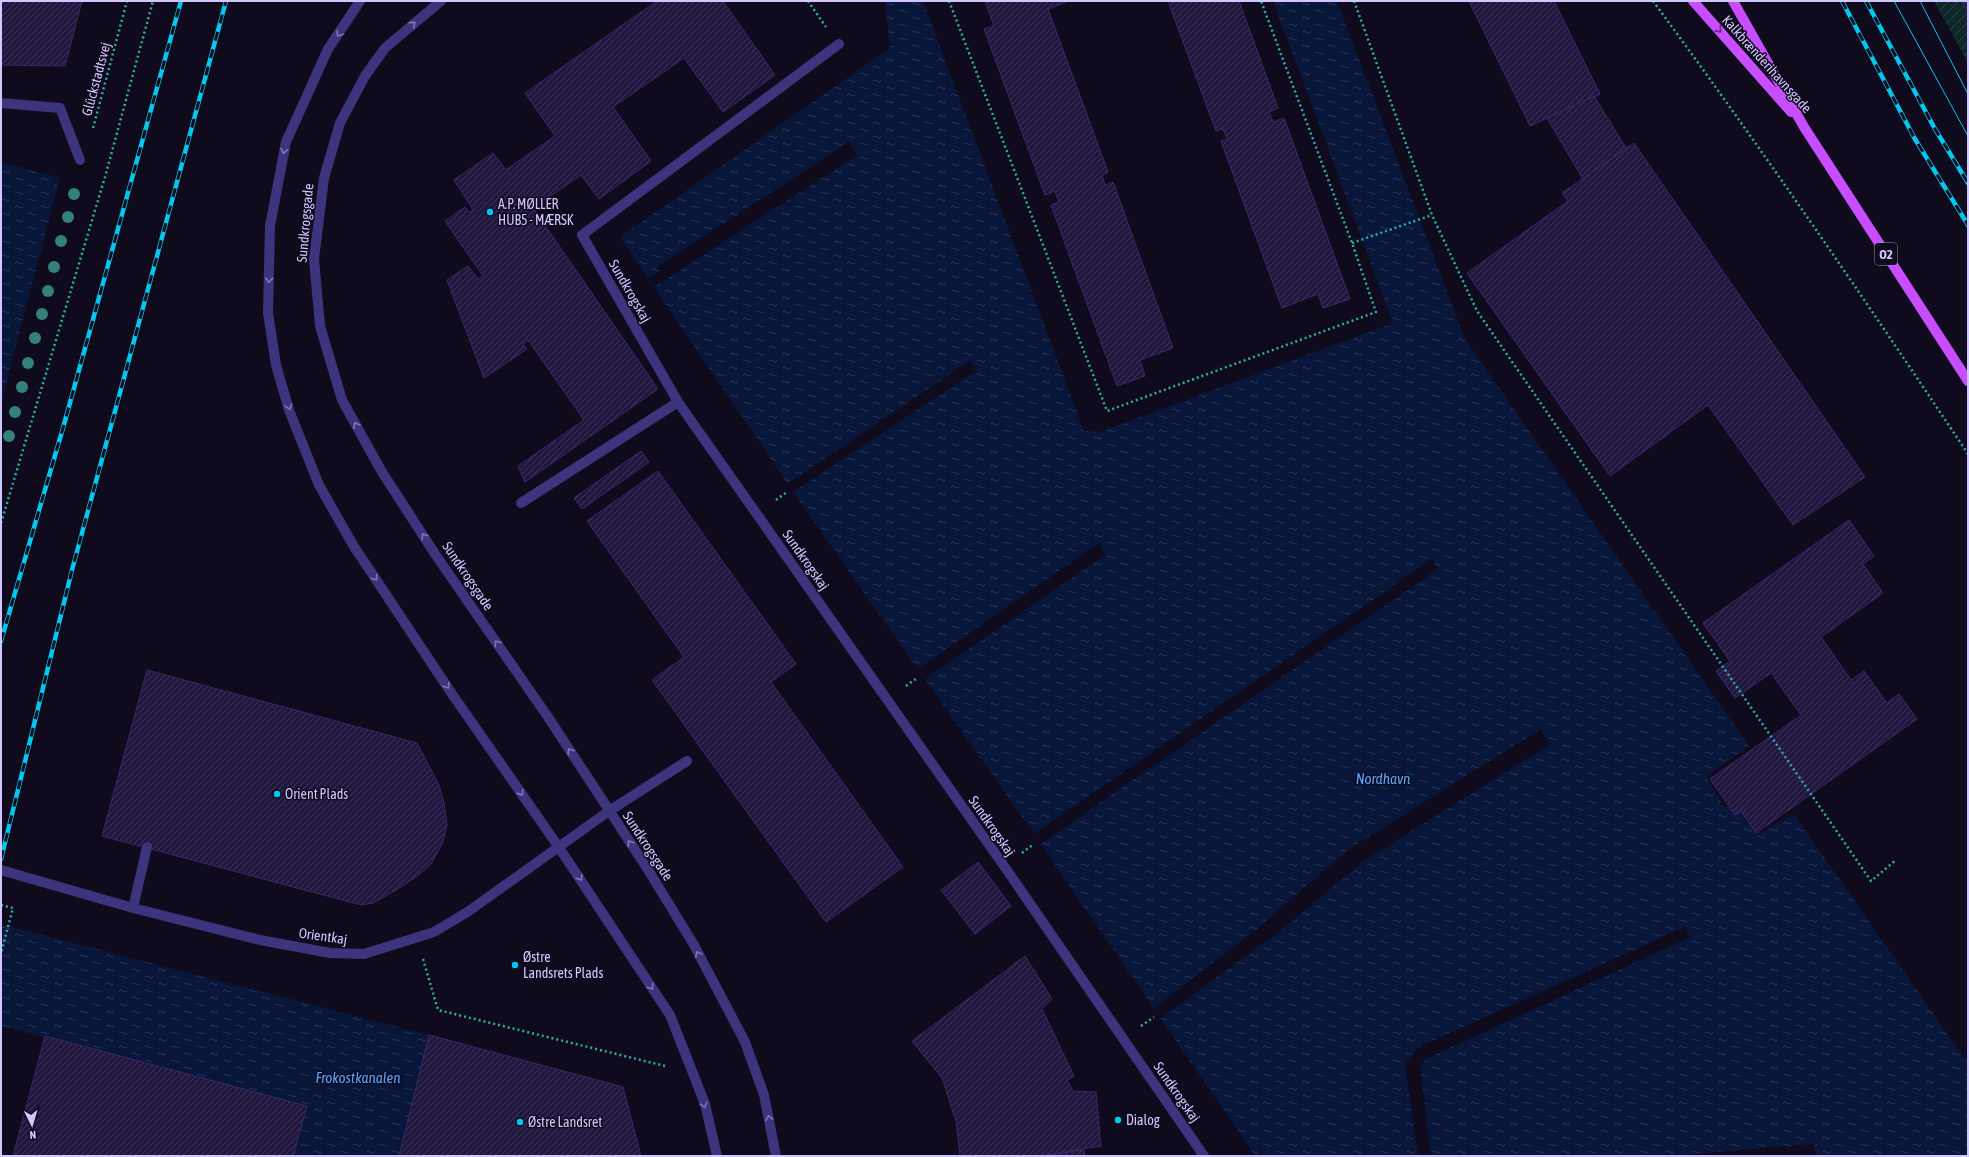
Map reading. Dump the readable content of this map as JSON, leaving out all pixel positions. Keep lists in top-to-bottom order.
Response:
{
  "streets": {
    "main road": ["Kalkbrænderihavnsgade", "O2"],
    "street": ["Sundkrogsgade", "Sundkrogskaj", "Orientkaj"],
    "path": ["Glückstadtsvej"]
  },
  "crossings": [
    ["Sundkrogsgade", "Orientkaj"]
  ],
  "water": ["Nordhavn", "Frokostkanalen"],
  "places": [
    "A.P. MØLLER HUB5 - MÆRSK",
    "Orient Plads",
    "Østre Landsrets Plads",
    "Dialog",
    "Østre Landsret"
  ],
  "north": "bottom"
}
